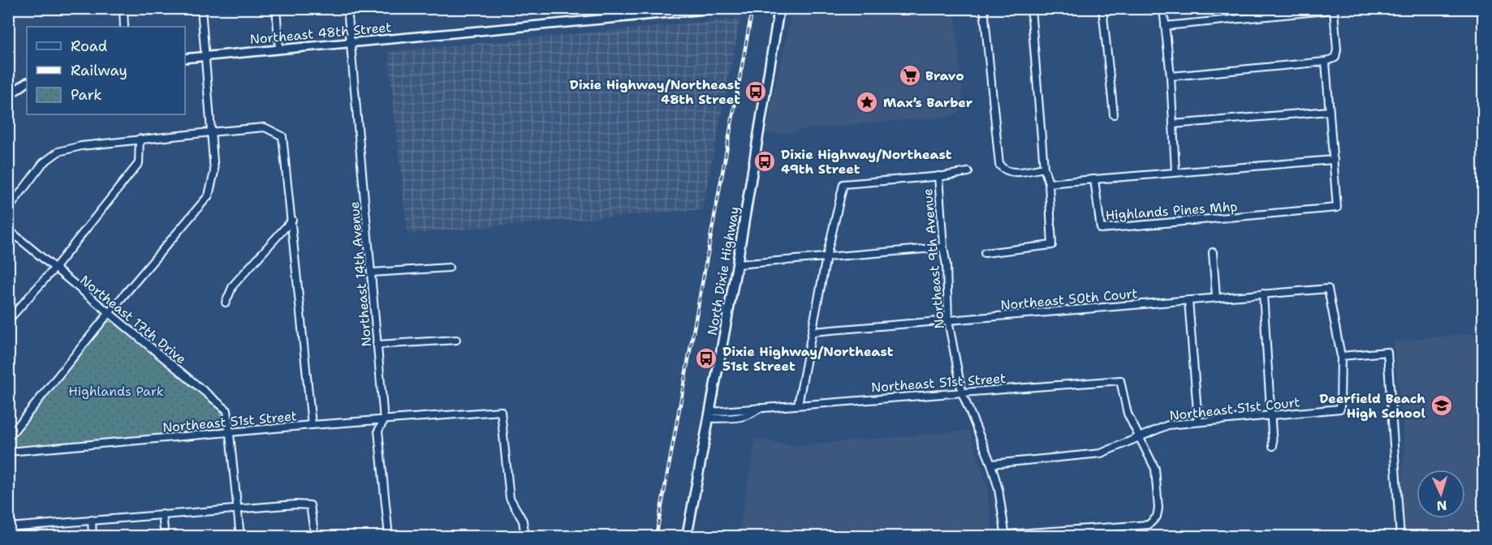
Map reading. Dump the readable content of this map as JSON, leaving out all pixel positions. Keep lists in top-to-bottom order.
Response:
{
  "streets": {
    "main road": ["North Dixie Highway"],
    "street": [
      "Northeast 48th Street",
      "Highlands Pines Mhp",
      "Northeast 9th Avenue",
      "Northeast 14th Avenue",
      "Northeast 50th Court",
      "Northeast 17th Drive",
      "Northeast 51st Street",
      "Northeast 51st Court"
    ]
  },
  "crossings": [
    ["Northeast 48th Street", "Northeast 14th Avenue"],
    ["Northeast 9th Avenue", "Northeast 50th Court"],
    ["Northeast 9th Avenue", "Northeast 51st Street"],
    ["Northeast 9th Avenue", "Northeast 51st Court"],
    ["North Dixie Highway", "Northeast 51st Street"],
    ["Northeast 14th Avenue", "Northeast 51st Street"],
    ["Northeast 50th Court", "Northeast 51st Court"],
    ["Northeast 17th Drive", "Northeast 51st Street"],
    ["Northeast 51st Street", "Northeast 51st Court"]
  ],
  "parks": ["Highlands Park"],
  "places": {
    "supermarket": ["Bravo"],
    "bus stop": ["Dixie Highway/Northeast 48th Street", "Dixie Highway/Northeast 49th Street", "Dixie Highway/Northeast 51st Street"],
    "place": ["Max’s Barber"],
    "school or university": ["Deerfield Beach High School"]
  },
  "legend": ["Road", "Railway", "Park"],
  "north": "bottom"
}
